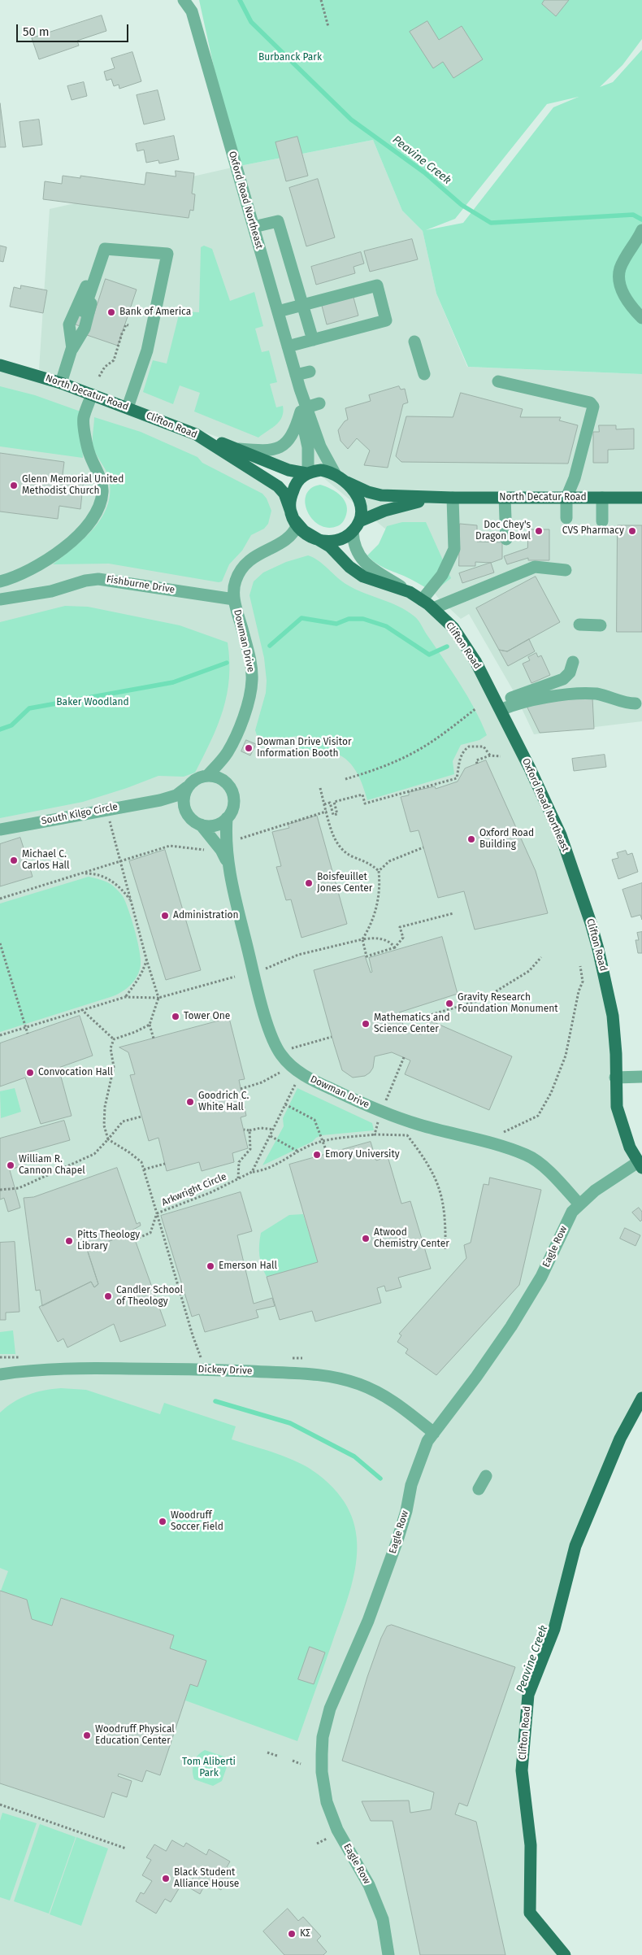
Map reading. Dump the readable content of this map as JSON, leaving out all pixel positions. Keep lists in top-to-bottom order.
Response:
{
  "streets": {
    "main road": ["North Decatur Road", "Clifton Road"],
    "street": [
      "Oxford Road Northeast",
      "Fishburne Drive",
      "Dowman Drive",
      "South Kilgo Circle",
      "Eagle Row",
      "Dickey Drive"
    ],
    "path": ["Arkwright Circle"]
  },
  "crossings": [
    ["Oxford Road Northeast", "North Decatur Road"],
    ["Oxford Road Northeast", "Clifton Road"],
    ["Oxford Road Northeast", "Dowman Drive"],
    ["North Decatur Road", "Clifton Road"],
    ["North Decatur Road", "Dowman Drive"],
    ["Fishburne Drive", "Dowman Drive"],
    ["Dowman Drive", "South Kilgo Circle"],
    ["Dowman Drive", "Eagle Row"],
    ["Arkwright Circle", "Dickey Drive"],
    ["Eagle Row", "Dickey Drive"]
  ],
  "water": ["Peavine Creek"],
  "parks": ["Burbanck Park", "Baker Woodland", "Tom Aliberti Park"],
  "places": [
    "Bank of America",
    "Glenn Memorial United Methodist Church",
    "Doc Chey's Dragon Bowl",
    "CVS Pharmacy",
    "Dowman Drive Visitor Information Booth",
    "Oxford Road Building",
    "Michael C. Carlos Hall",
    "Boisfeuillet Jones Center",
    "Administration",
    "Gravity Research Foundation Monument",
    "Tower One",
    "Mathematics and Science Center",
    "Convocation Hall",
    "Goodrich C. White Hall",
    "Emory University",
    "William R. Cannon Chapel",
    "Atwood Chemistry Center",
    "Pitts Theology Library",
    "Emerson Hall",
    "Candler School of Theology",
    "Woodruff Soccer Field",
    "Woodruff Physical Education Center",
    "Black Student Alliance House",
    "ΚΣ"
  ],
  "scale_bar": "50 m"
}
